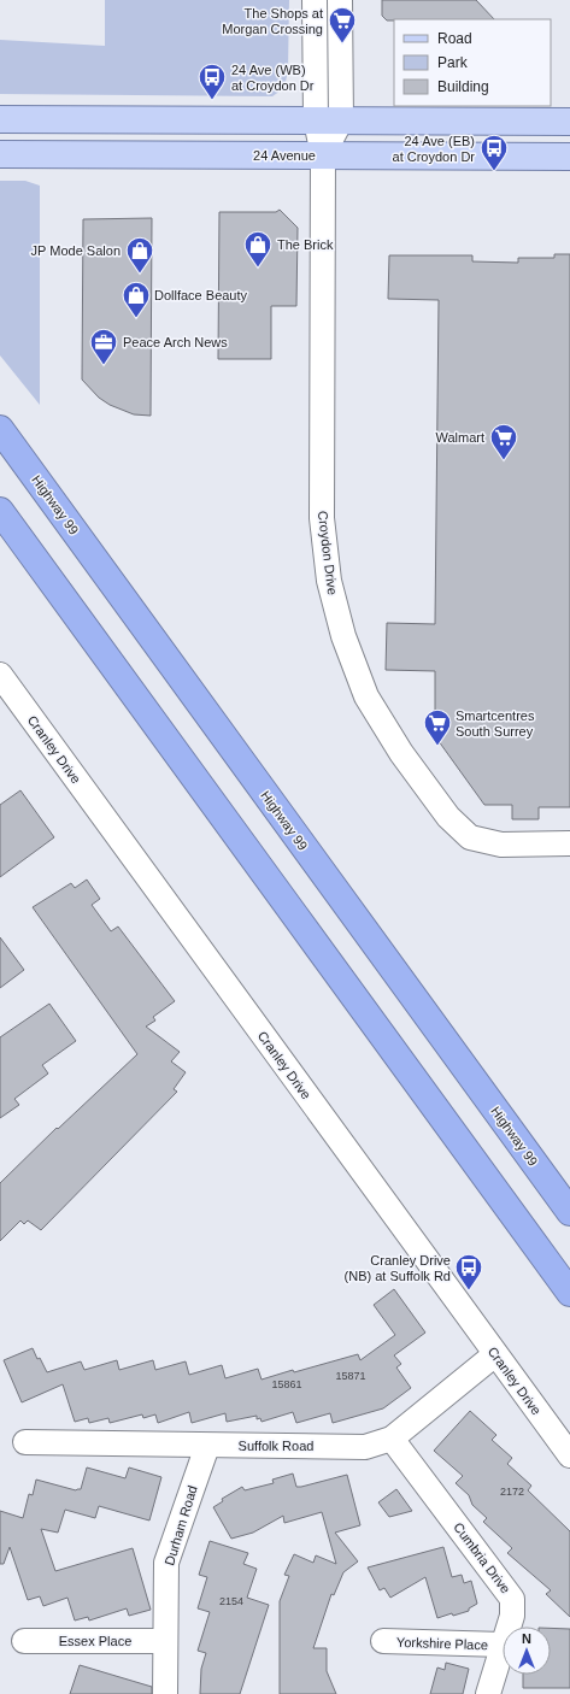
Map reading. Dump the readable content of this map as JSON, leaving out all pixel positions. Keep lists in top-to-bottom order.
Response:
{
  "streets": {
    "highway": ["Highway 99"],
    "main road": ["24 Avenue"],
    "street": [
      "Croydon Drive",
      "Cranley Drive",
      "Suffolk Road",
      "Durham Road",
      "Cumbria Drive",
      "Essex Place",
      "Yorkshire Place"
    ]
  },
  "crossings": [
    ["24 Avenue", "Croydon Drive"],
    ["Cranley Drive", "Suffolk Road"],
    ["Suffolk Road", "Durham Road"],
    ["Suffolk Road", "Cumbria Drive"],
    ["Durham Road", "Essex Place"],
    ["Cumbria Drive", "Yorkshire Place"]
  ],
  "places": {
    "supermarket": ["The Shops at Morgan Crossing", "Walmart", "Smartcentres South Surrey"],
    "bus stop": ["24 Ave (WB) at Croydon Dr", "24 Ave (EB) at Croydon Dr", "Cranley Drive (NB) at Suffolk Rd"],
    "shop": ["The Brick", "JP Mode Salon", "Dollface Beauty"],
    "office": ["Peace Arch News"]
  },
  "house_numbers": [
    "15871",
    "15861",
    "2172",
    "2154"
  ],
  "legend": ["Road", "Park", "Building"],
  "north": "top"
}
